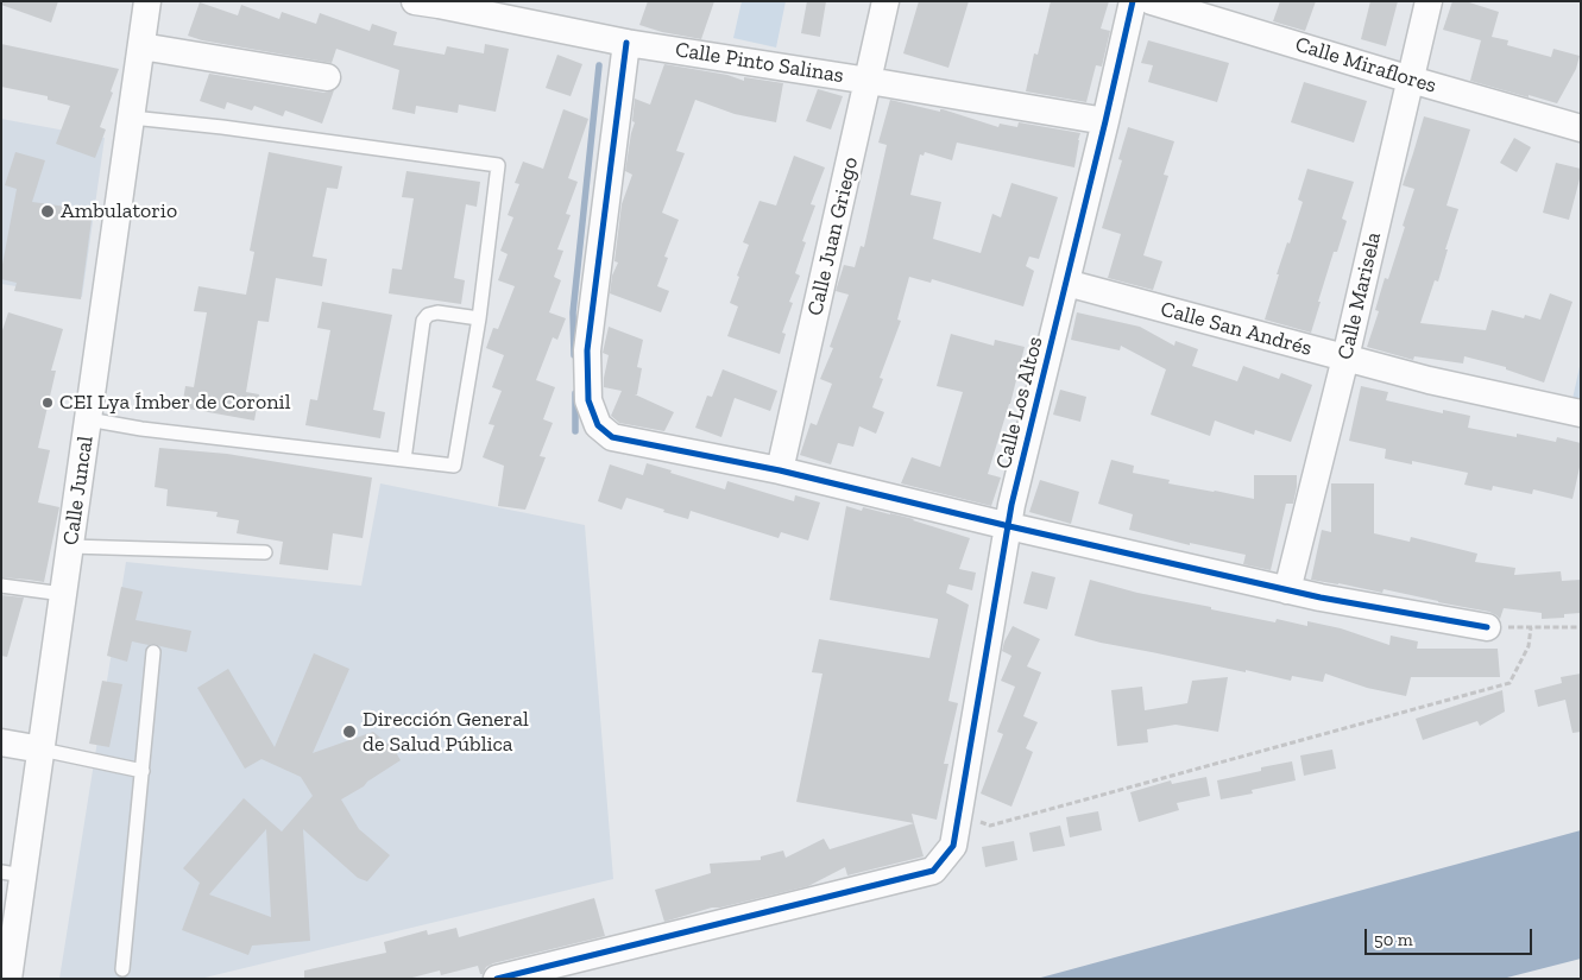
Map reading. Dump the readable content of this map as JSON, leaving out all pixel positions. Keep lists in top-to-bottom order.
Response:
{
  "streets": {
    "street": [
      "Calle Pinto Salinas",
      "Calle Miraflores",
      "Calle Juan Griego",
      "Calle Marisela",
      "Calle San Andrés",
      "Calle Los Altos",
      "Calle Juncal"
    ]
  },
  "crossings": [
    ["Calle Pinto Salinas", "Calle Juan Griego"],
    ["Calle Pinto Salinas", "Calle Los Altos"],
    ["Calle Miraflores", "Calle Marisela"],
    ["Calle Marisela", "Calle San Andrés"],
    ["Calle San Andrés", "Calle Los Altos"]
  ],
  "places": ["Ambulatorio", "CEI Lya Ímber de Coronil", "Dirección General de Salud Pública"],
  "scale_bar": "50 m"
}
